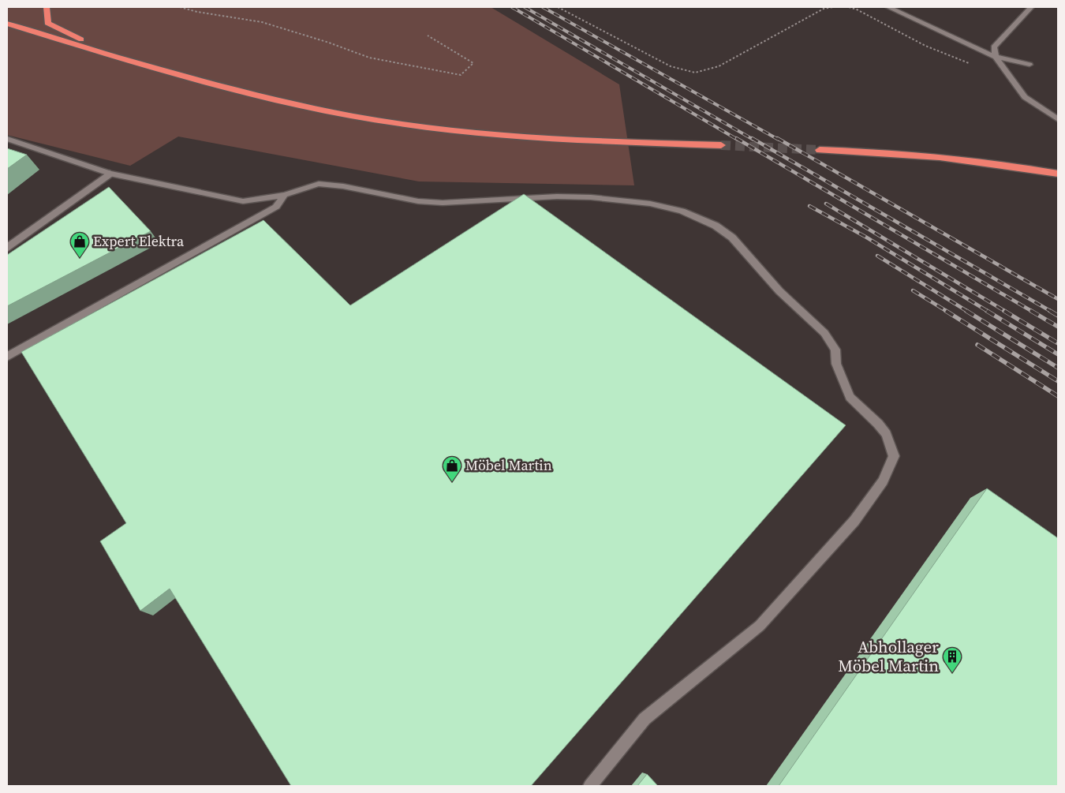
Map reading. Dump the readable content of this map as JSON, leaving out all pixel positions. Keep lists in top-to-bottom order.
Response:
{
  "places": {
    "shop": ["Expert Elektra", "Möbel Martin"],
    "building": ["Abhollager Möbel Martin"]
  }
}
